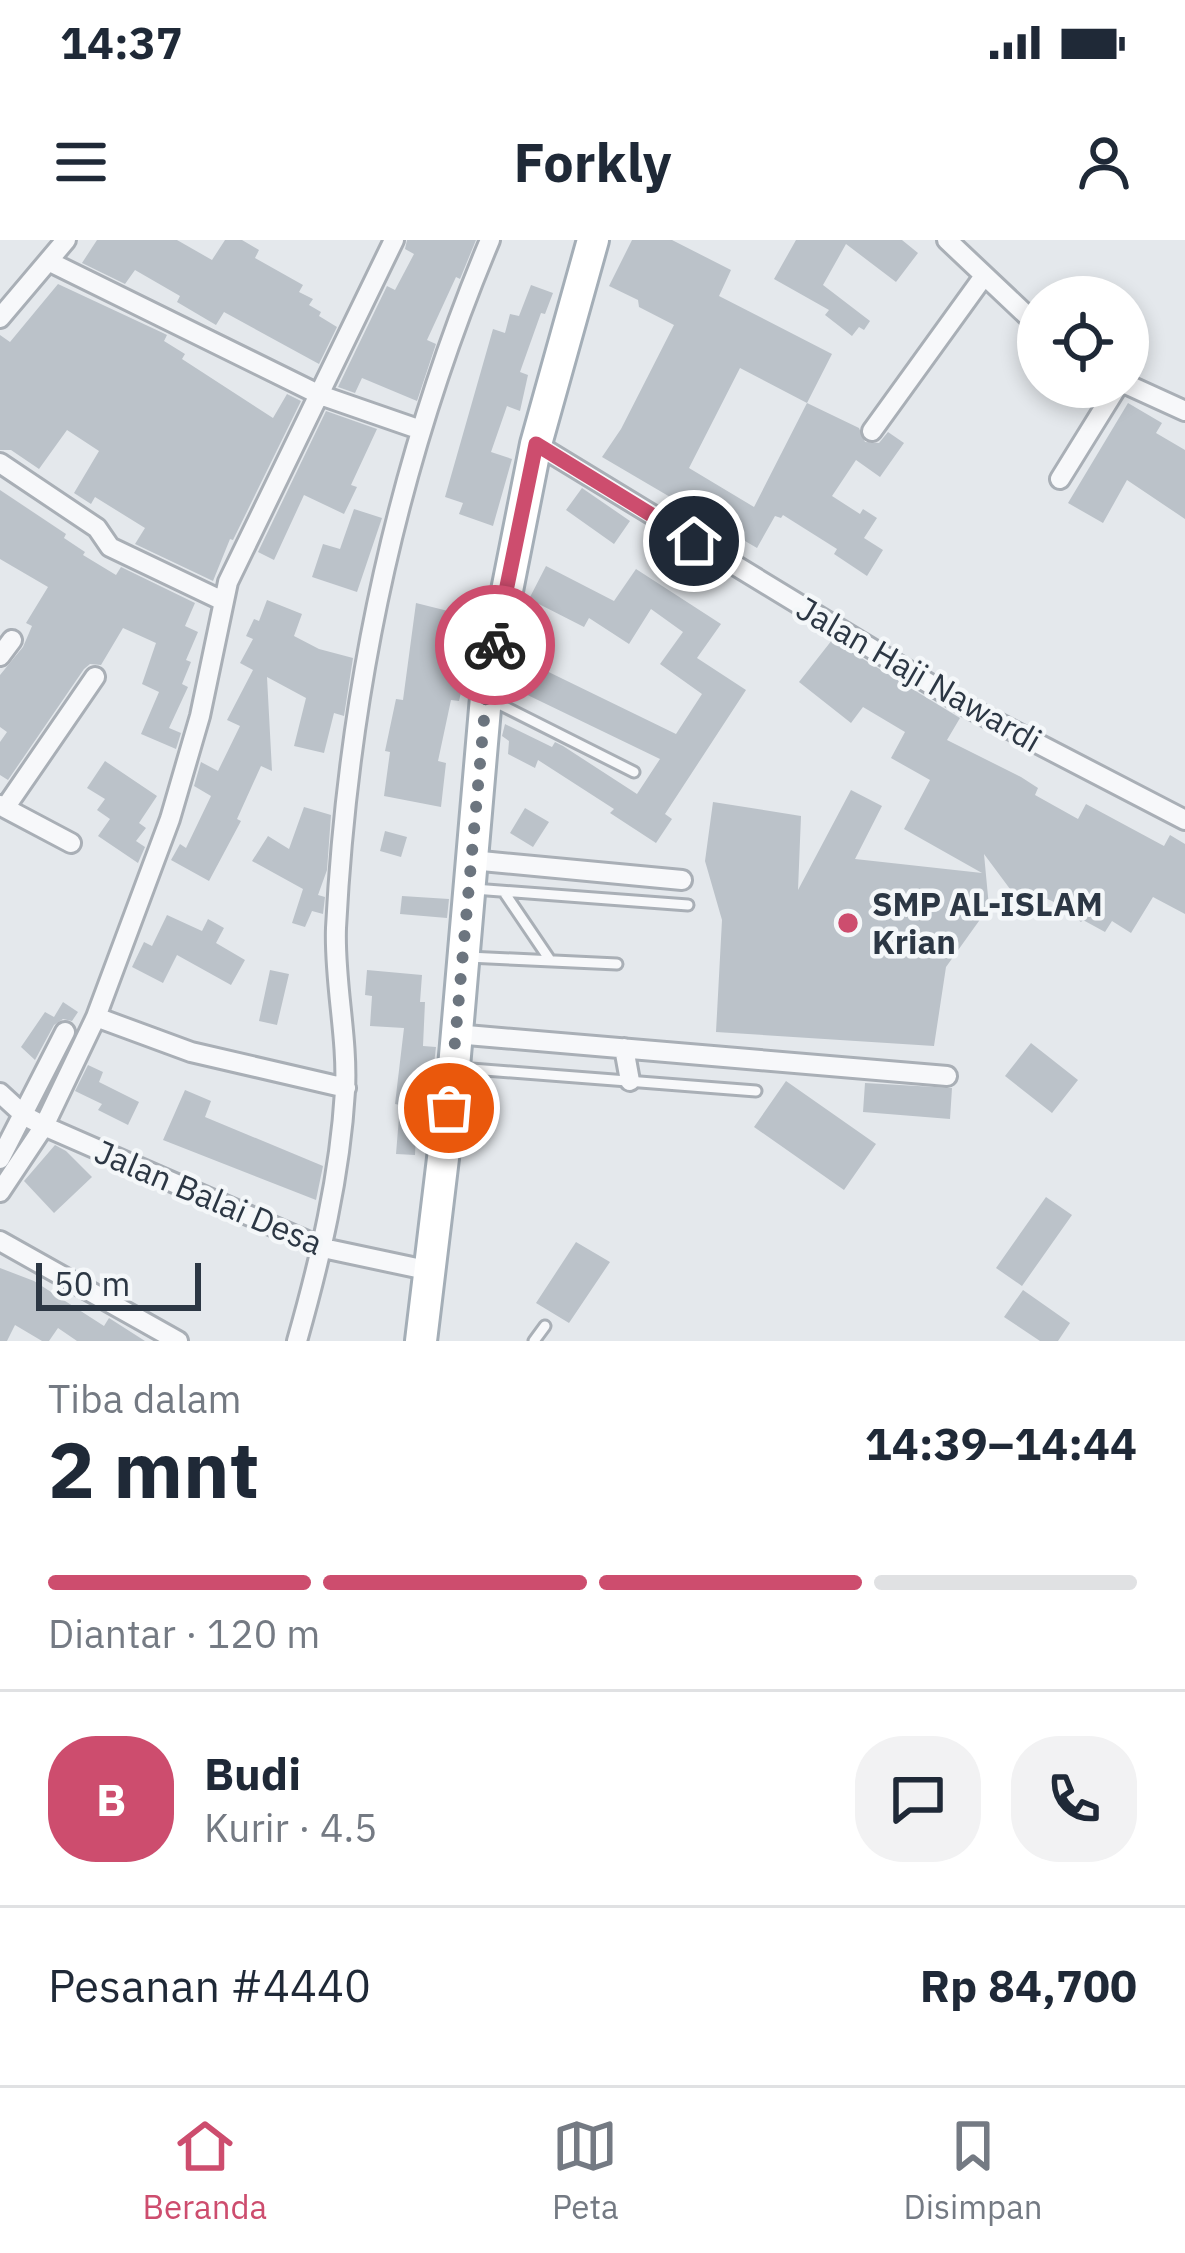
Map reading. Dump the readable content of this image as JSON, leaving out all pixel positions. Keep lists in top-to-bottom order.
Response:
{
  "streets": {
    "street": ["Jalan Haji Nawardi", "Jalan Balai Desa"]
  },
  "places": ["SMP AL-ISLAM Krian"],
  "scale_bar": "50 m",
  "page": {
    "status": "14:37",
    "header": "Forkly",
    "scale": "50 m",
    "heading": ["2 mnt", "Tiba dalam", "14:39–14:44"],
    "panel": [
      "Budi",
      "Kurir · 4.5",
      "Pesanan #4440",
      "Rp 84,700"
    ],
    "bar": "Diantar · 120 m",
    "round": "B",
    "tabs": ["Beranda", "Peta", "Disimpan"]
  }
}
